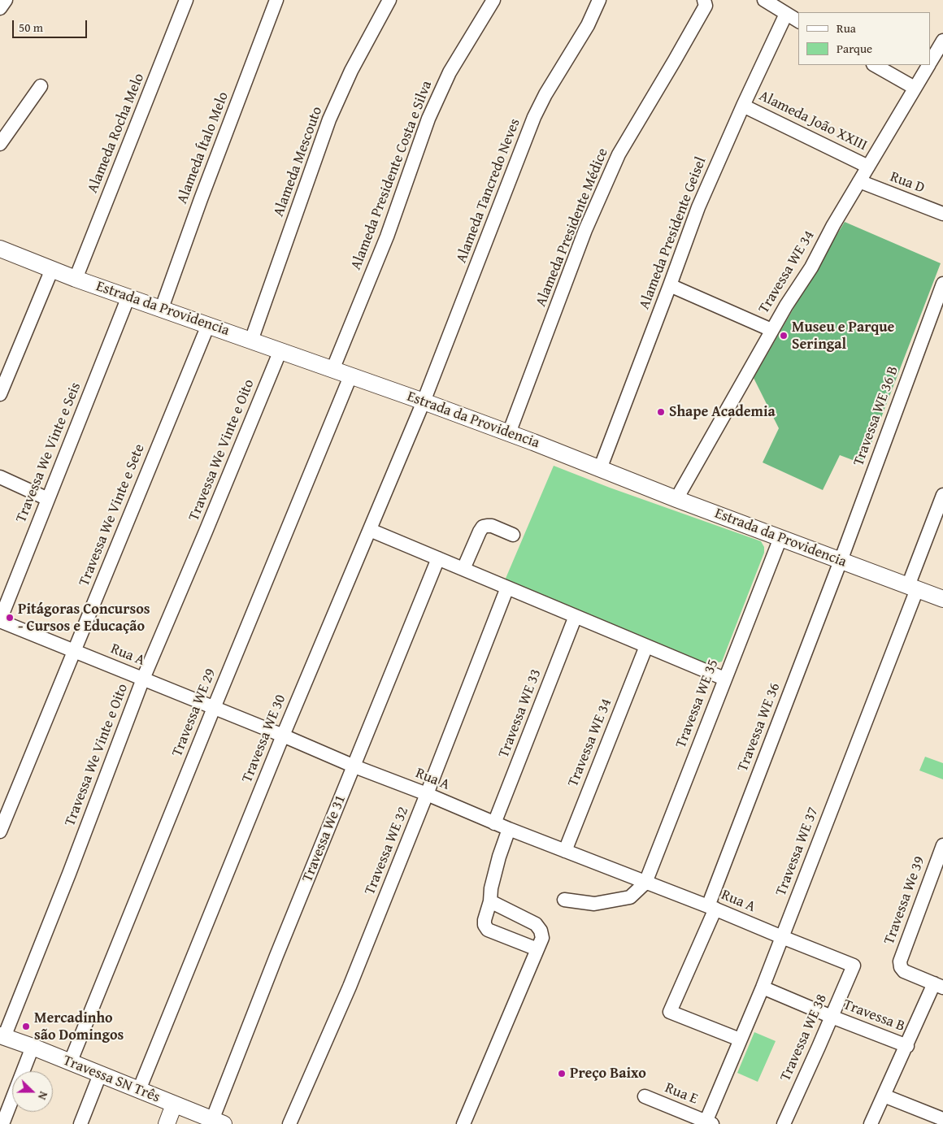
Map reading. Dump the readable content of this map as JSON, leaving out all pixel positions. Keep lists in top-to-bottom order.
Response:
{
  "streets": {
    "main road": ["Estrada da Providencia", "Travessa SN Três"],
    "street": [
      "Alameda João XXIII",
      "Alameda Rocha Melo",
      "Alameda Ítalo Melo",
      "Alameda Mescouto",
      "Alameda Presidente Costa e Silva",
      "Rua D",
      "Alameda Tancredo Neves",
      "Alameda Presidente Médice",
      "Alameda Presidente Geisel",
      "Travessa WE 34",
      "Travessa WE 36 B",
      "Travessa We Vinte e Oito",
      "Travessa We Vinte e Seis",
      "Travessa We Vinte e Sete",
      "Rua A",
      "Travessa WE 35",
      "Travessa WE 29",
      "Travessa WE 33",
      "Travessa WE 36",
      "Travessa WE 30",
      "Travessa We 31",
      "Travessa WE 32",
      "Travessa WE 37",
      "Travessa We 39",
      "Travessa B",
      "Travessa WE 38",
      "Rua E"
    ]
  },
  "crossings": [
    ["Alameda João XXIII", "Alameda Presidente Geisel"],
    ["Alameda João XXIII", "Travessa WE 34"],
    ["Alameda Rocha Melo", "Estrada da Providencia"],
    ["Alameda Ítalo Melo", "Estrada da Providencia"],
    ["Alameda Mescouto", "Estrada da Providencia"],
    ["Alameda Presidente Costa e Silva", "Estrada da Providencia"],
    ["Rua D", "Travessa WE 34"],
    ["Alameda Tancredo Neves", "Estrada da Providencia"],
    ["Alameda Tancredo Neves", "Travessa WE 30"],
    ["Alameda Presidente Médice", "Estrada da Providencia"],
    ["Alameda Presidente Geisel", "Estrada da Providencia"],
    ["Travessa WE 34", "Estrada da Providencia"],
    ["Travessa WE 34", "Rua A"],
    ["Estrada da Providencia", "Travessa WE 36 B"],
    ["Estrada da Providencia", "Travessa We Vinte e Oito"],
    ["Estrada da Providencia", "Travessa We Vinte e Seis"],
    ["Estrada da Providencia", "Travessa We Vinte e Sete"],
    ["Estrada da Providencia", "Travessa WE 35"],
    ["Estrada da Providencia", "Travessa WE 29"],
    ["Estrada da Providencia", "Travessa WE 36"],
    ["Estrada da Providencia", "Travessa WE 30"],
    ["Estrada da Providencia", "Travessa WE 37"],
    ["Travessa WE 36 B", "Travessa WE 36"],
    ["Travessa We Vinte e Oito", "Rua A"],
    ["Travessa We Vinte e Oito", "Travessa SN Três"],
    ["Travessa We Vinte e Seis", "Rua A"],
    ["Travessa We Vinte e Sete", "Rua A"],
    ["Rua A", "Travessa WE 35"],
    ["Rua A", "Travessa WE 29"],
    ["Rua A", "Travessa WE 33"],
    ["Rua A", "Travessa WE 36"],
    ["Rua A", "Travessa WE 30"],
    ["Rua A", "Travessa We 31"],
    ["Rua A", "Travessa WE 32"],
    ["Rua A", "Travessa WE 37"],
    ["Rua A", "Travessa WE 38"],
    ["Travessa WE 29", "Travessa SN Três"],
    ["Travessa WE 36", "Travessa WE 37"],
    ["Travessa WE 30", "Travessa SN Três"],
    ["Travessa We 31", "Travessa SN Três"],
    ["Travessa WE 37", "Travessa B"],
    ["Travessa WE 37", "Rua E"],
    ["Travessa B", "Travessa WE 38"]
  ],
  "places": [
    "Museu e Parque Seringal",
    "Shape Academia",
    "Pitágoras Concursos - Cursos e Educação",
    "Mercadinho são Domingos",
    "Preço Baixo"
  ],
  "legend": ["Rua", "Parque"],
  "scale_bar": "50 m",
  "north": "right"
}
